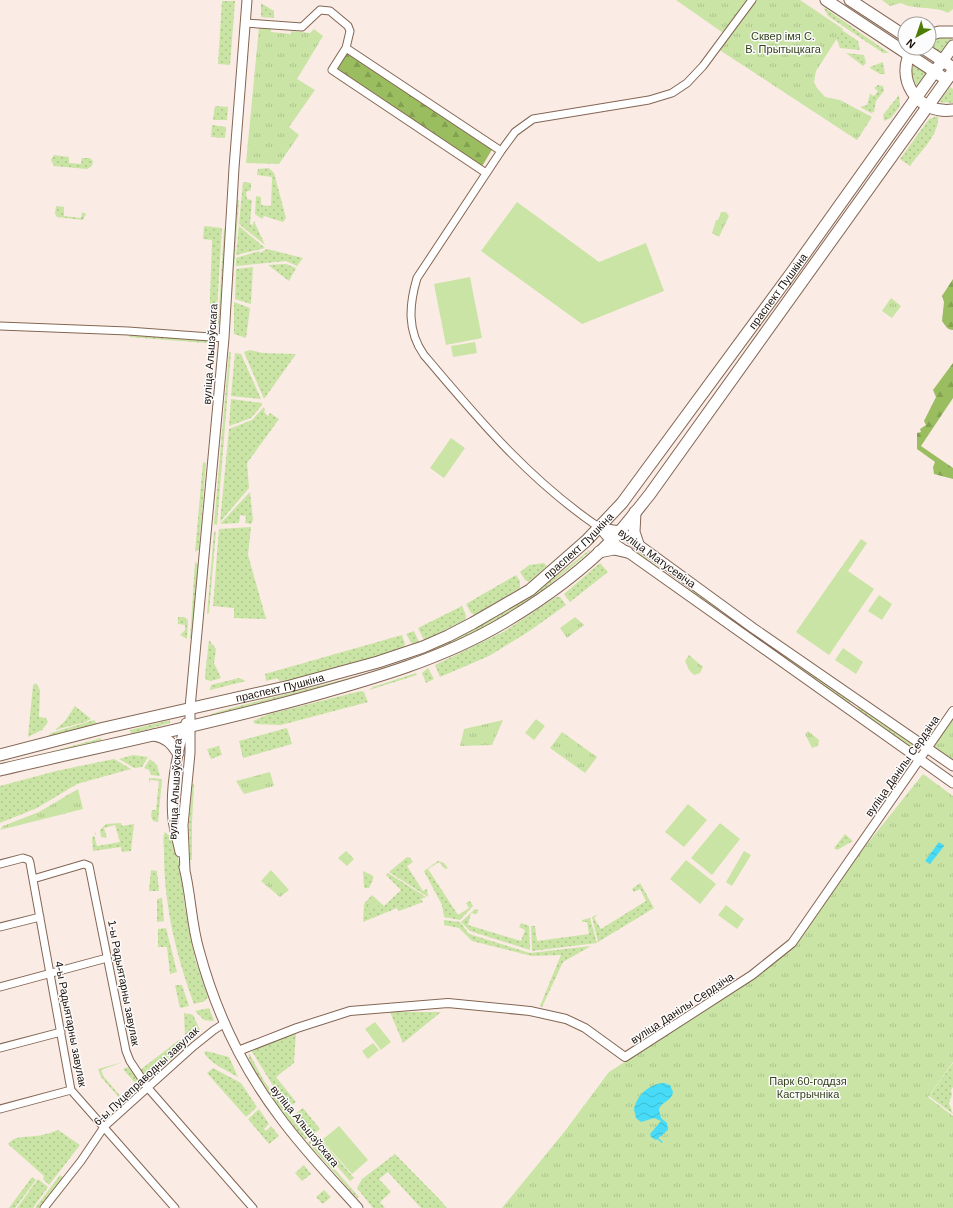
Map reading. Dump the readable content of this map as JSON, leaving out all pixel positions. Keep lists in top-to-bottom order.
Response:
{
  "streets": {
    "main road": ["праспект Пушкіна", "вуліца Альшэўскага", "вуліца Матусевіча"],
    "street": [
      "вуліца Данілы Сердзіча",
      "1-ы Радыятарны завулак",
      "4-ы Радыятарны завулак",
      "6-ы Пуцеправодны завулак"
    ]
  },
  "crossings": [
    ["праспект Пушкіна", "вуліца Альшэўскага"],
    ["праспект Пушкіна", "вуліца Матусевіча"],
    ["вуліца Альшэўскага", "вуліца Данілы Сердзіча"],
    ["вуліца Альшэўскага", "6-ы Пуцеправодны завулак"],
    ["вуліца Матусевіча", "вуліца Данілы Сердзіча"],
    ["1-ы Радыятарны завулак", "4-ы Радыятарны завулак"],
    ["1-ы Радыятарны завулак", "6-ы Пуцеправодны завулак"],
    ["4-ы Радыятарны завулак", "6-ы Пуцеправодны завулак"]
  ],
  "parks": ["Сквер імя С. В. Прытыцкага", "Парк 60-годдзя Кастрычніка"],
  "north": "bottom left"
}
